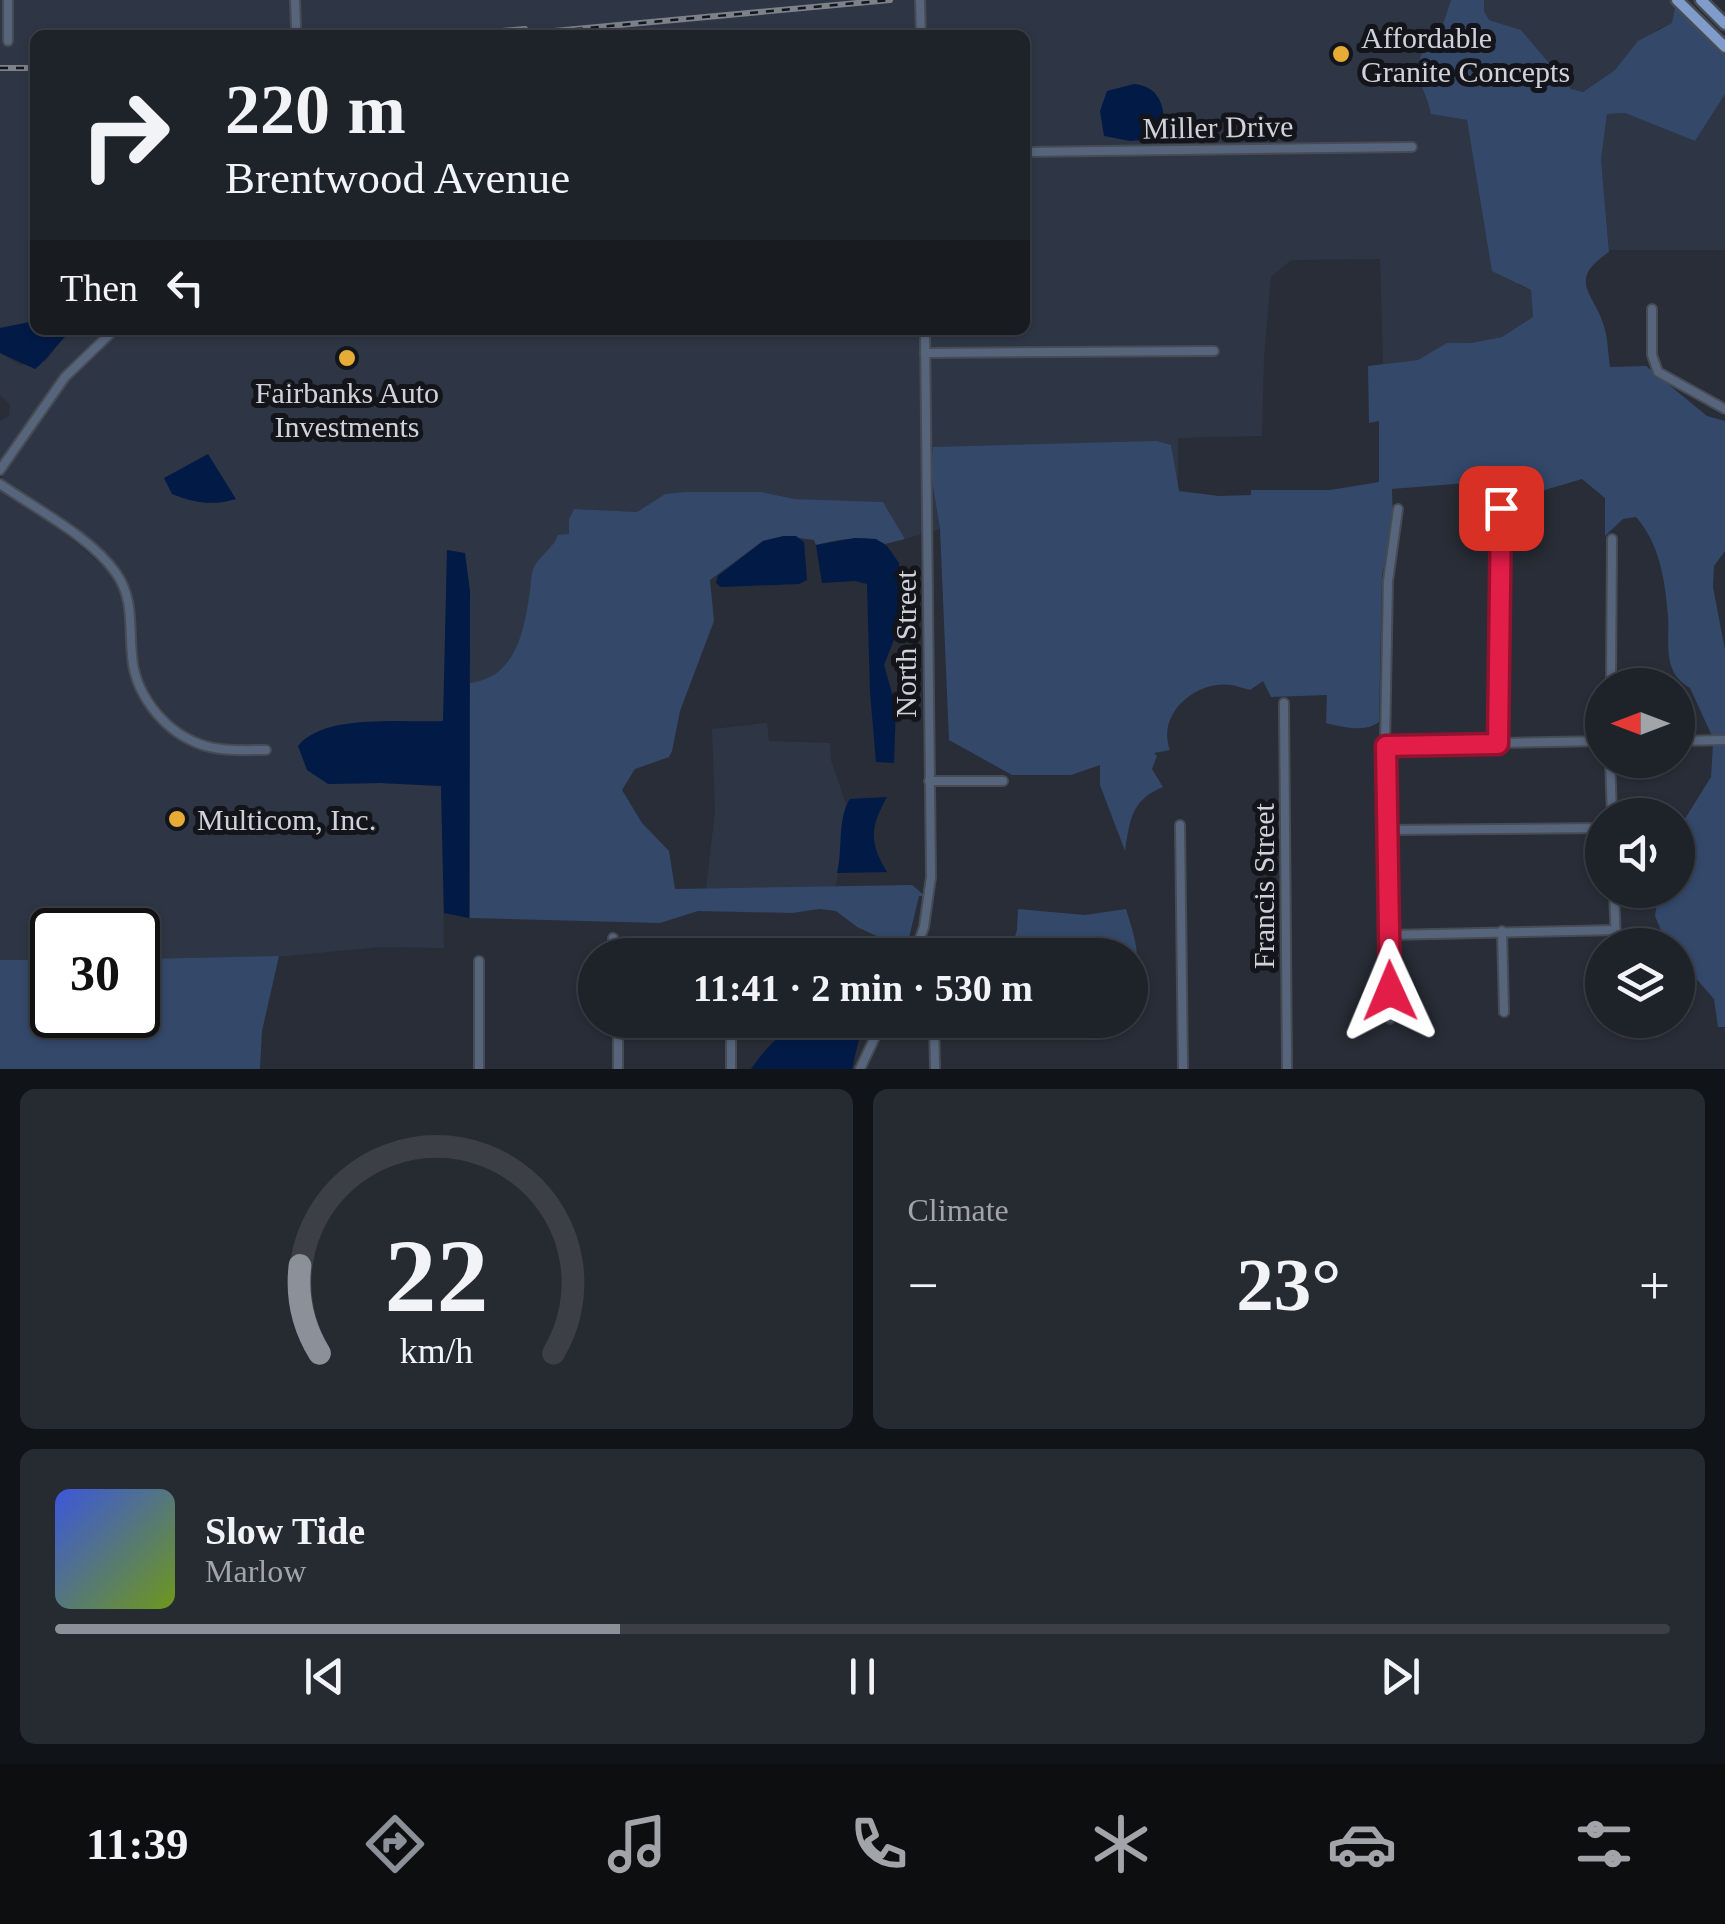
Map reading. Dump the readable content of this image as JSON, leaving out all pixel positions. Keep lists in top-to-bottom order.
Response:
{
  "streets": {
    "street": ["Miller Drive", "North Street", "Francis Street"]
  },
  "places": ["Affordable Granite Concepts", "Fairbanks Auto Investments", "Multicom, Inc."],
  "north": "left",
  "page": {
    "turn": ["220 m", "Brentwood Avenue"],
    "then": "Then",
    "limit": "30",
    "trip": "11:41 · 2 min · 530 m",
    "tile": "Climate",
    "heat": ["−", "23°", "+"],
    "song": ["Slow Tide", "Marlow"],
    "tabs": "11:39",
    "gauge": ["22", "km/h"]
  }
}
